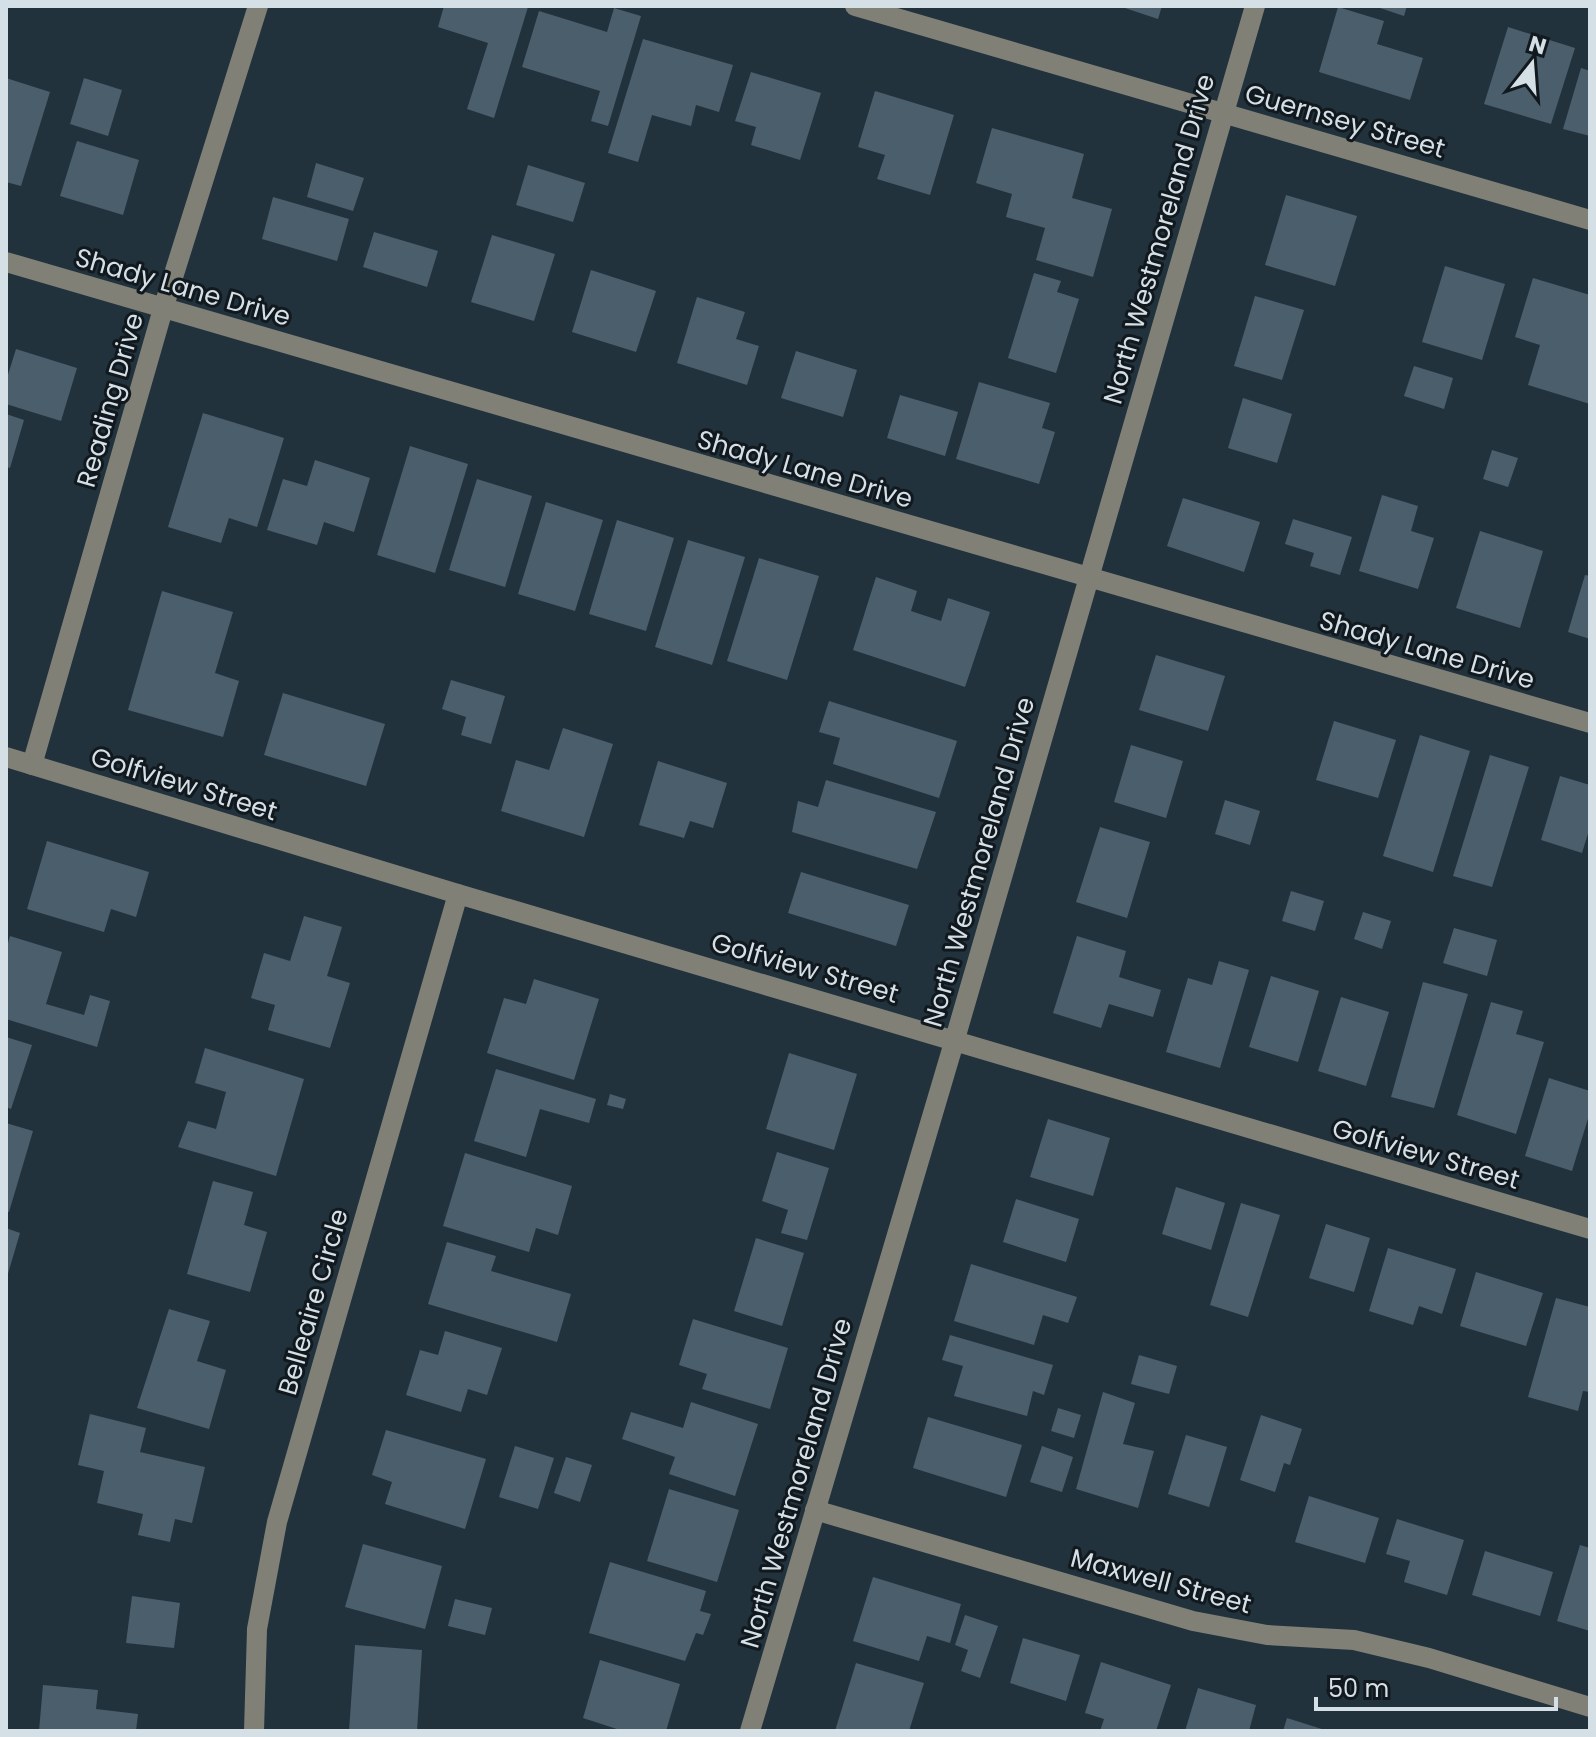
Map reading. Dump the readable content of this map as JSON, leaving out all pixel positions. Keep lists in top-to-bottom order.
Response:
{
  "streets": {
    "street": [
      "Guernsey Street",
      "North Westmoreland Drive",
      "Shady Lane Drive",
      "Reading Drive",
      "Golfview Street",
      "Belleaire Circle",
      "Maxwell Street"
    ]
  },
  "crossings": [
    ["Guernsey Street", "North Westmoreland Drive"],
    ["North Westmoreland Drive", "Shady Lane Drive"],
    ["North Westmoreland Drive", "Golfview Street"],
    ["North Westmoreland Drive", "Maxwell Street"],
    ["Shady Lane Drive", "Reading Drive"],
    ["Reading Drive", "Golfview Street"],
    ["Golfview Street", "Belleaire Circle"]
  ],
  "scale_bar": "50 m",
  "north": "top"
}
